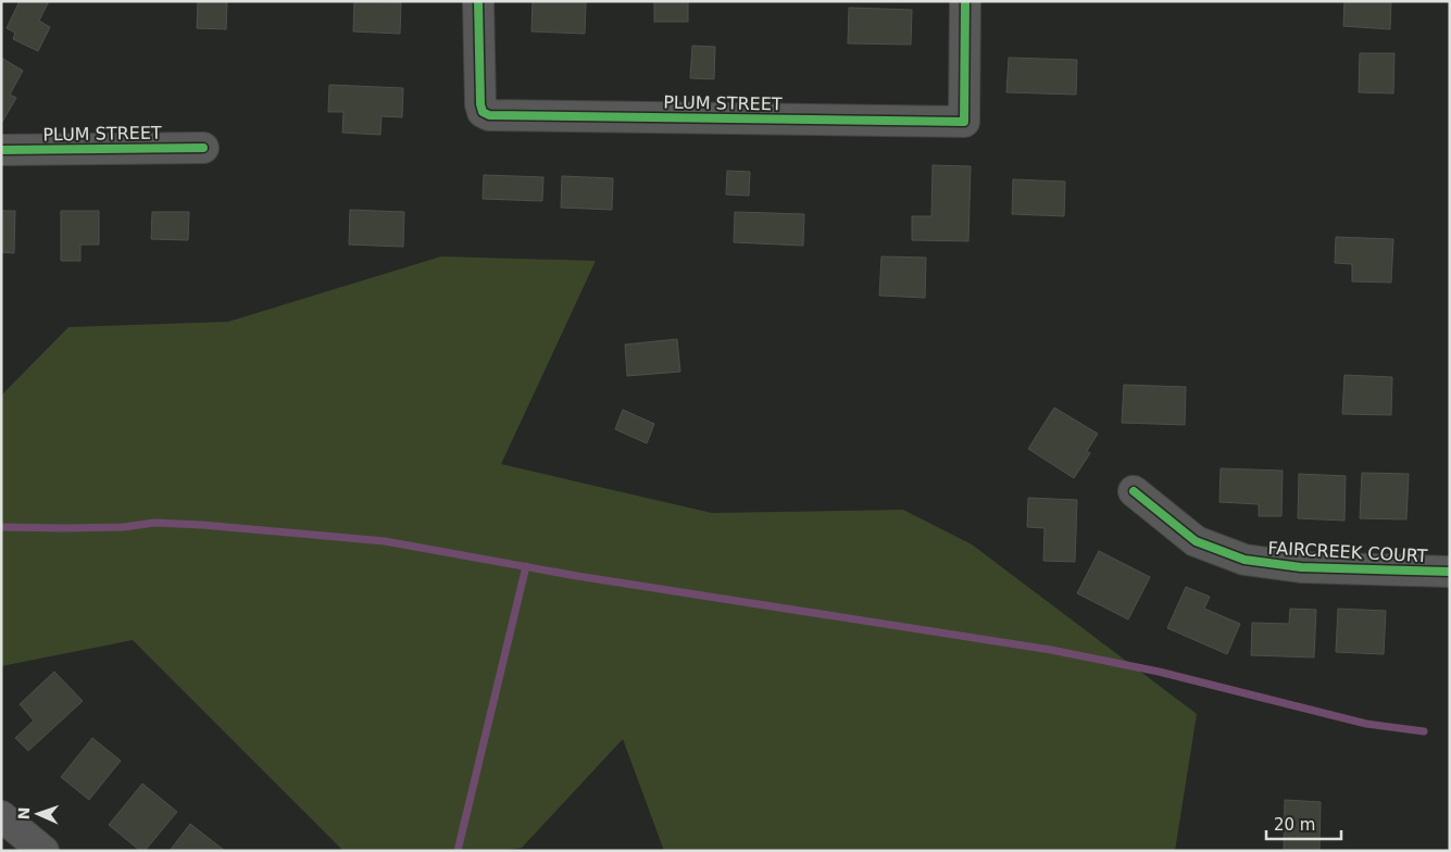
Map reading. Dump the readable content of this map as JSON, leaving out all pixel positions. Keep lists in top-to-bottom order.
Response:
{
  "streets": {
    "street": ["PLUM STREET", "FAIRCREEK COURT"]
  },
  "scale_bar": "20 m",
  "north": "left"
}
